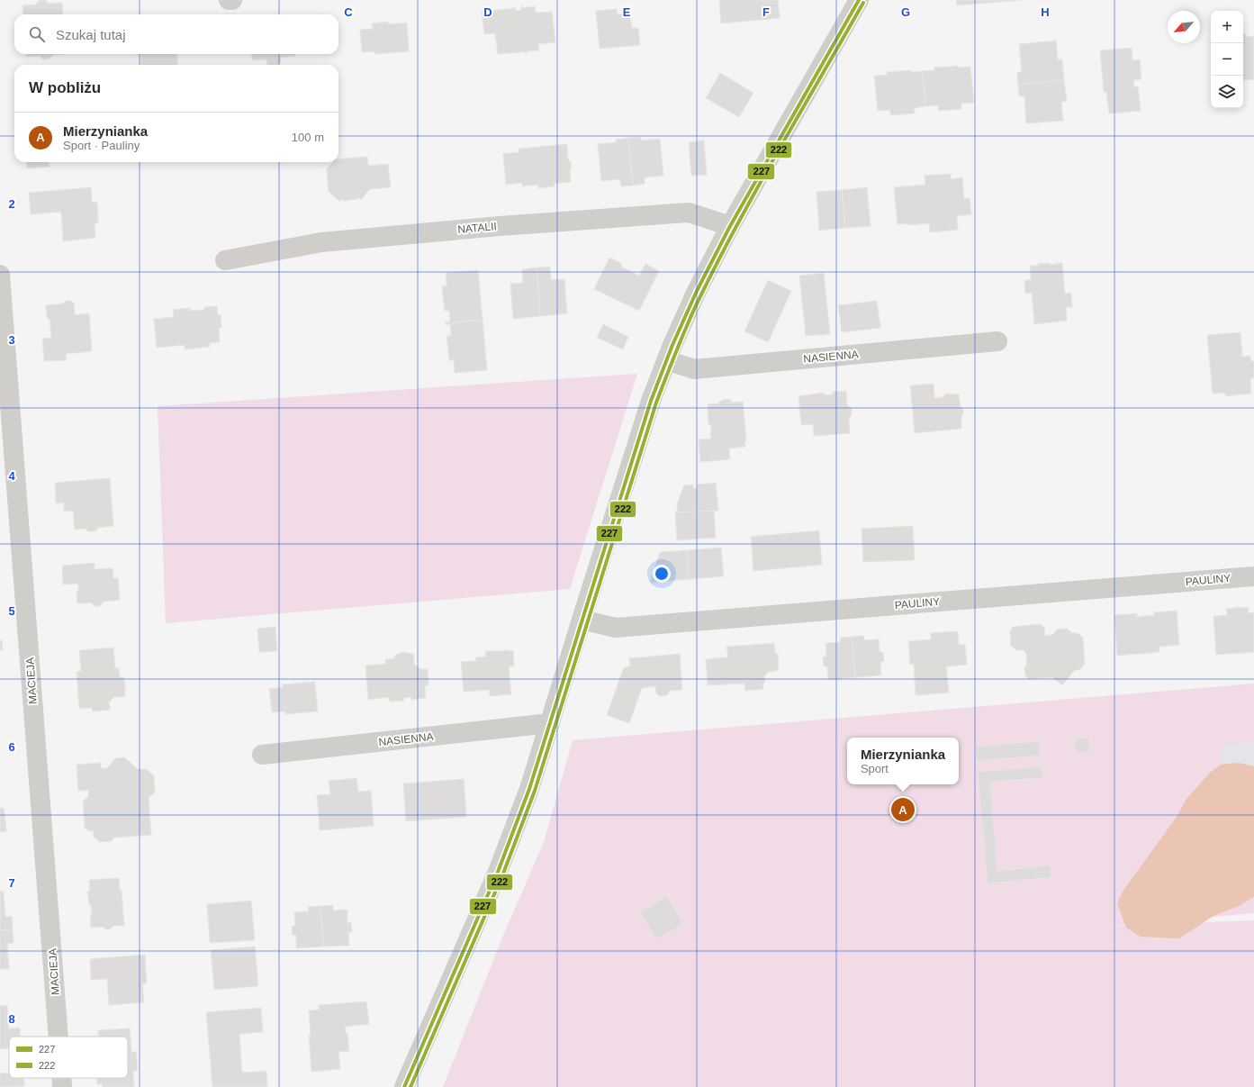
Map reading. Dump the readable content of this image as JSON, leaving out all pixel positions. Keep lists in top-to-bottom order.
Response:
{
  "streets": {
    "street": [
      "NATALII",
      "NASIENNA",
      "PAULINY",
      "MACIEJA"
    ]
  },
  "lines": ["transit line 227", "transit line 222"],
  "legend": ["227", "222"],
  "north": "bottom left",
  "page": {
    "map_buttons": ["+", "−"],
    "search": "Szukaj tutaj",
    "heading": "W pobliżu",
    "list": [
      {
        "mark": "A",
        "name": "Mierzynianka",
        "note": "Sport · Pauliny",
        "value": "100 m"
      }
    ],
    "popup": ["Mierzynianka", "Sport"],
    "pins": "A"
  },
  "grid": {
    "columns": [
      "C",
      "D",
      "E",
      "F",
      "G",
      "H"
    ],
    "rows": [
      "2",
      "3",
      "4",
      "5",
      "6",
      "7",
      "8"
    ]
  }
}
